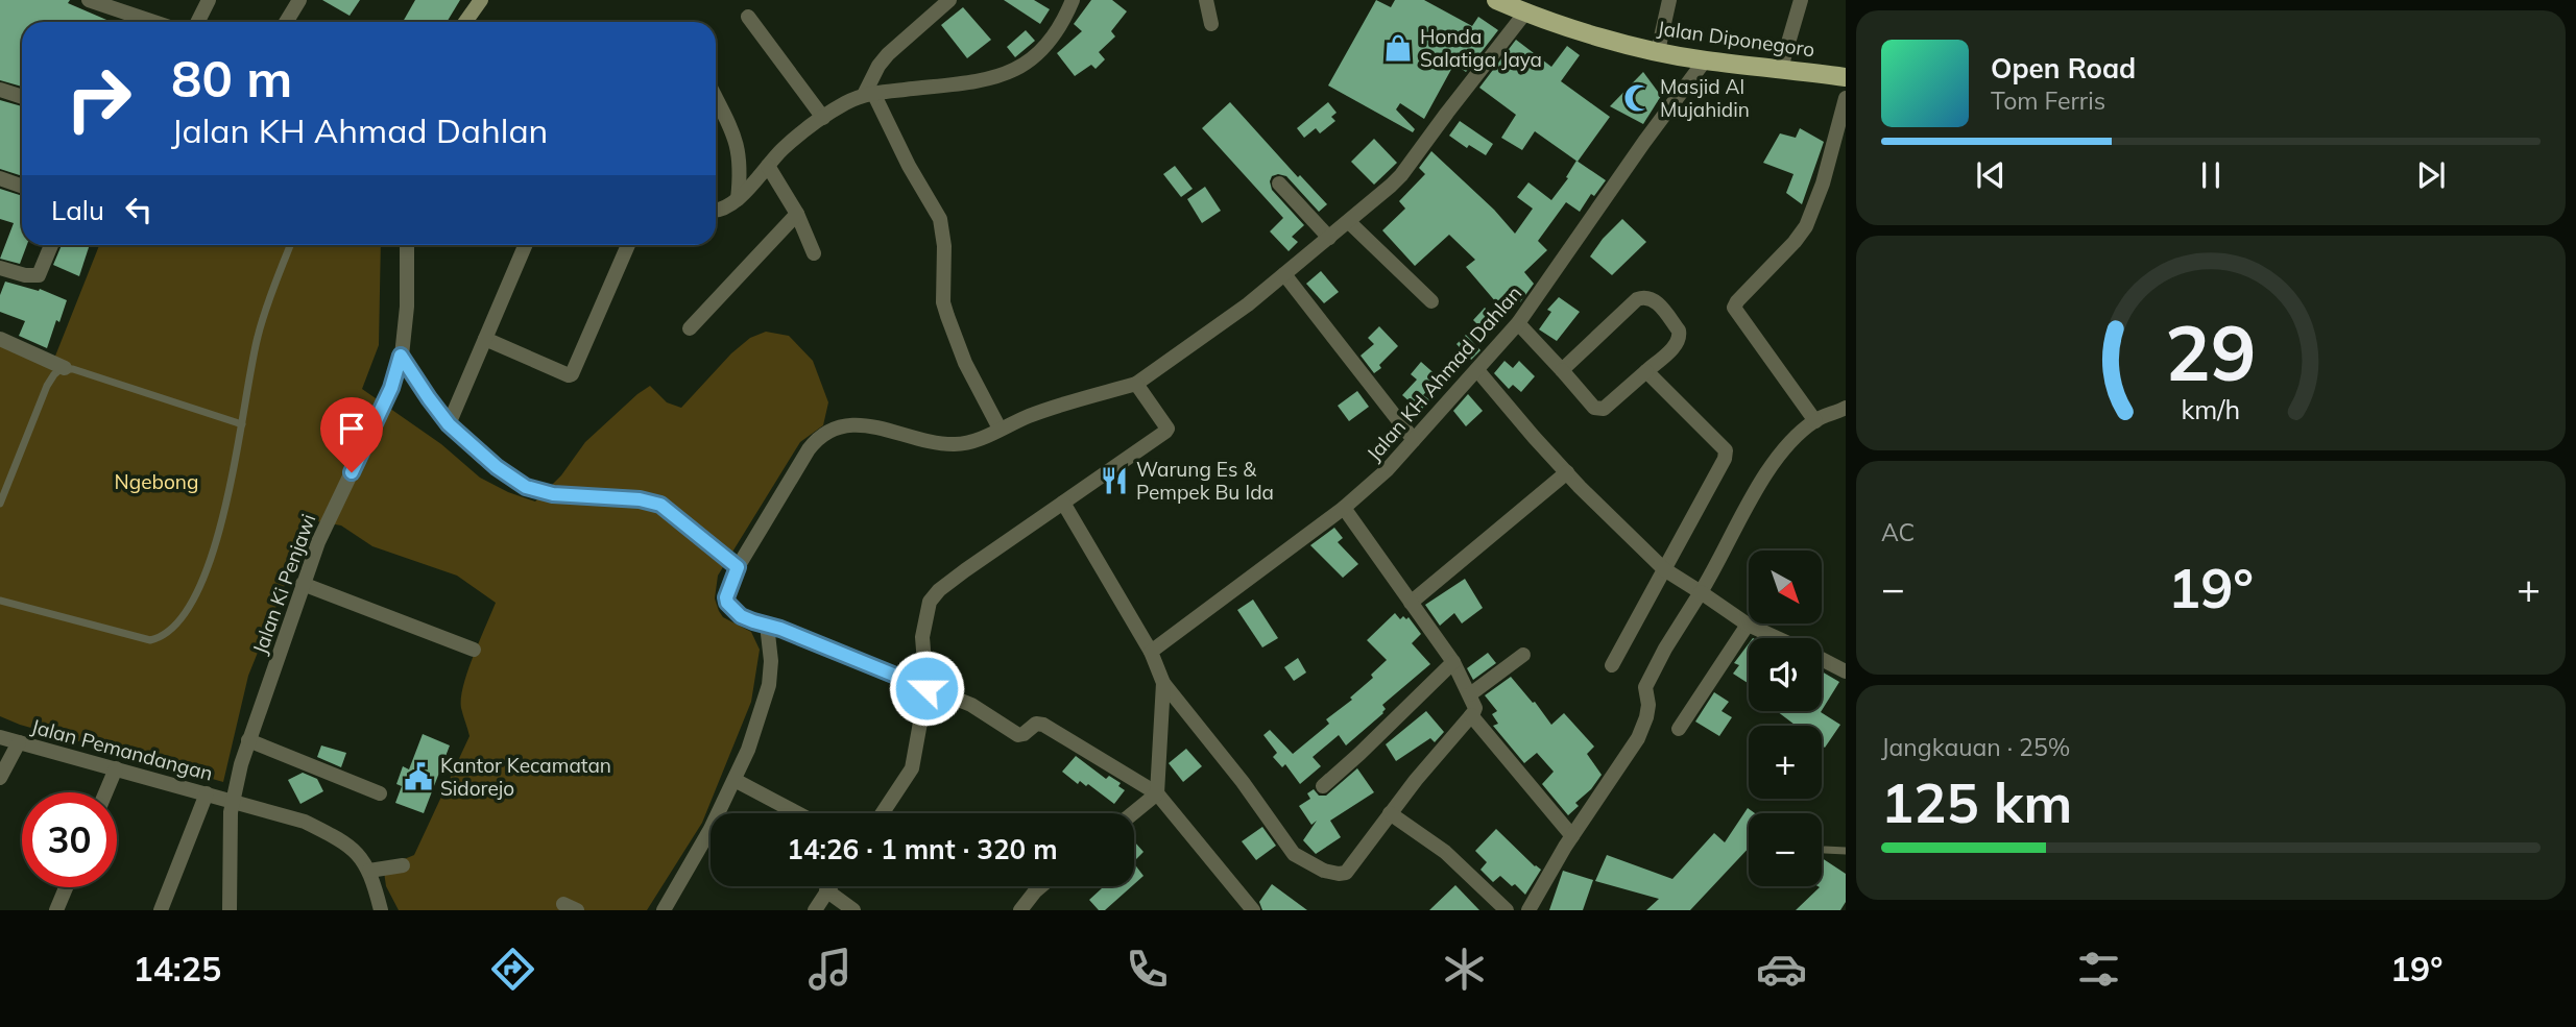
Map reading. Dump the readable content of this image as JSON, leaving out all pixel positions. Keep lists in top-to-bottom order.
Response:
{
  "streets": {
    "main road": ["Jalan Diponegoro"],
    "street": ["Jalan KH Ahmad Dahlan", "Jalan Ki Penjawi", "Jalan Pemandangan"]
  },
  "crossings": [
    ["Jalan Diponegoro", "Jalan KH Ahmad Dahlan"],
    ["Jalan Ki Penjawi", "Jalan Pemandangan"]
  ],
  "parks": ["Ngebong"],
  "places": {
    "shop": ["Honda Salatiga Jaya"],
    "mosque": ["Masjid Al Mujahidin"],
    "restaurant": ["Warung Es & Pempek Bu Ida"],
    "public building": ["Kantor Kecamatan Sidorejo"]
  },
  "north": "bottom right",
  "page": {
    "turn": ["80 m", "Jalan KH Ahmad Dahlan"],
    "song": ["Open Road", "Tom Ferris"],
    "then": "Lalu",
    "tile": [
      "AC",
      ["Jangkauan · 25%", "125 km"]
    ],
    "map_buttons": ["+", "−"],
    "heat": ["−", "19°", "+"],
    "limit": "30",
    "trip": "14:26 · 1 mnt · 320 m",
    "tabs": ["14:25", "19°"],
    "gauge": ["29", "km/h"]
  }
}
